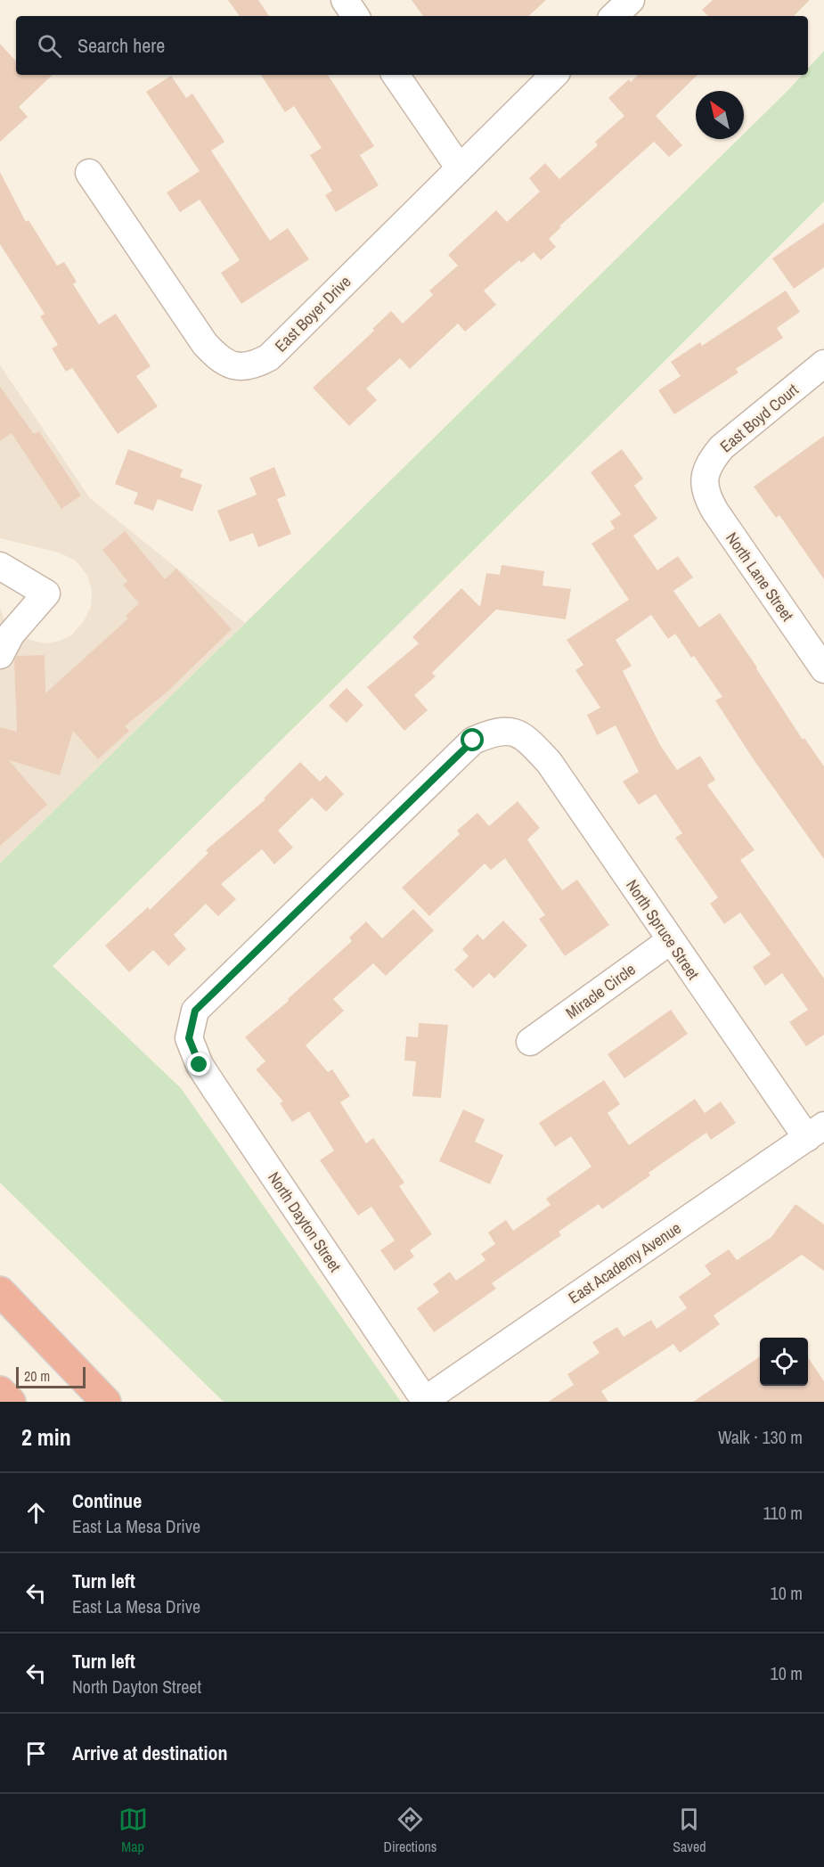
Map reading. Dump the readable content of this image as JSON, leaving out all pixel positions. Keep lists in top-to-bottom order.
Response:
{
  "streets": {
    "street": [
      "East Boyer Drive",
      "East Boyd Court",
      "North Lane Street",
      "North Spruce Street",
      "Miracle Circle",
      "North Dayton Street",
      "East Academy Avenue"
    ]
  },
  "crossings": [
    ["East Boyd Court", "North Lane Street"],
    ["North Spruce Street", "Miracle Circle"],
    ["North Spruce Street", "North Dayton Street"],
    ["North Spruce Street", "East Academy Avenue"],
    ["North Dayton Street", "East Academy Avenue"]
  ],
  "scale_bar": "20 m",
  "north": "top left",
  "page": {
    "search": "Search here",
    "scale": "20 m",
    "heading": ["2 min", "Walk · 130 m"],
    "list": [
      ["Continue", "East La Mesa Drive", "110 m"],
      ["Turn left", "East La Mesa Drive", "10 m"],
      ["Turn left", "North Dayton Street", "10 m"],
      "Arrive at destination"
    ],
    "nav": ["Map", "Directions", "Saved"]
  }
}
